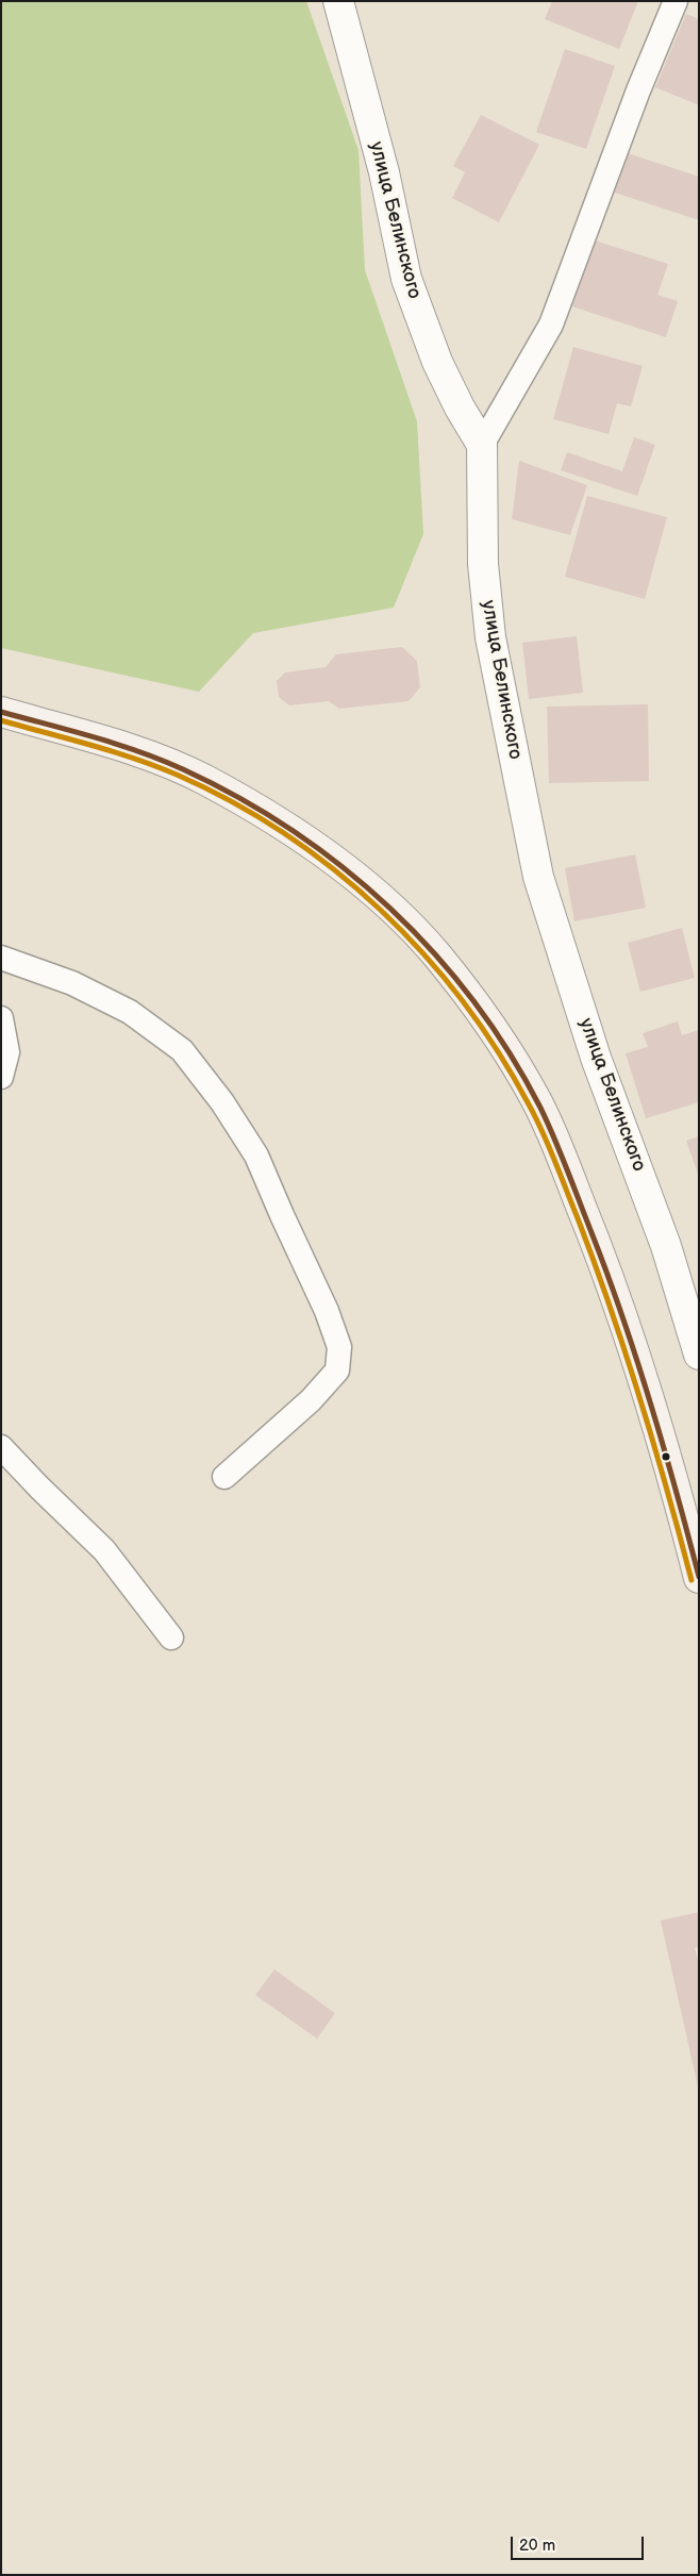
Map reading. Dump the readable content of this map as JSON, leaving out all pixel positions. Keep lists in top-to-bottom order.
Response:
{
  "streets": {
    "street": ["улица Белинского"]
  },
  "scale_bar": "20 m"
}
